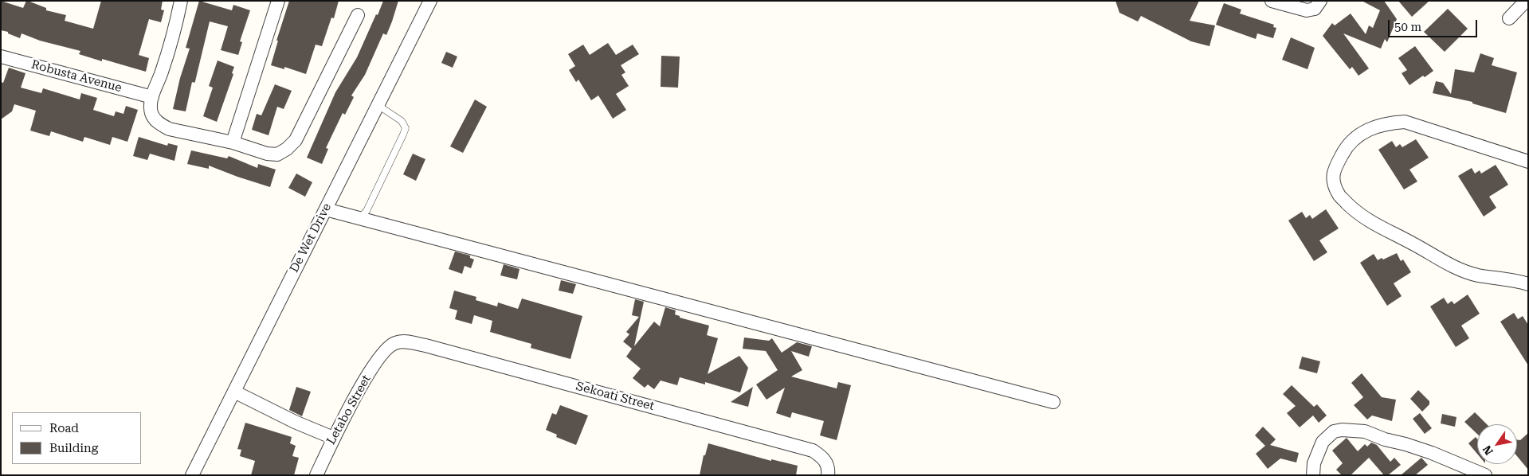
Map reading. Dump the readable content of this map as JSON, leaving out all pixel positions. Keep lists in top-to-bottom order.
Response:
{
  "streets": {
    "street": [
      "Robusta Avenue",
      "De Wet Drive",
      "Sekoati Street",
      "Letabo Street"
    ]
  },
  "crossings": [
    ["Sekoati Street", "Letabo Street"]
  ],
  "legend": ["Road", "Building"],
  "scale_bar": "50 m",
  "north": "bottom left"
}
